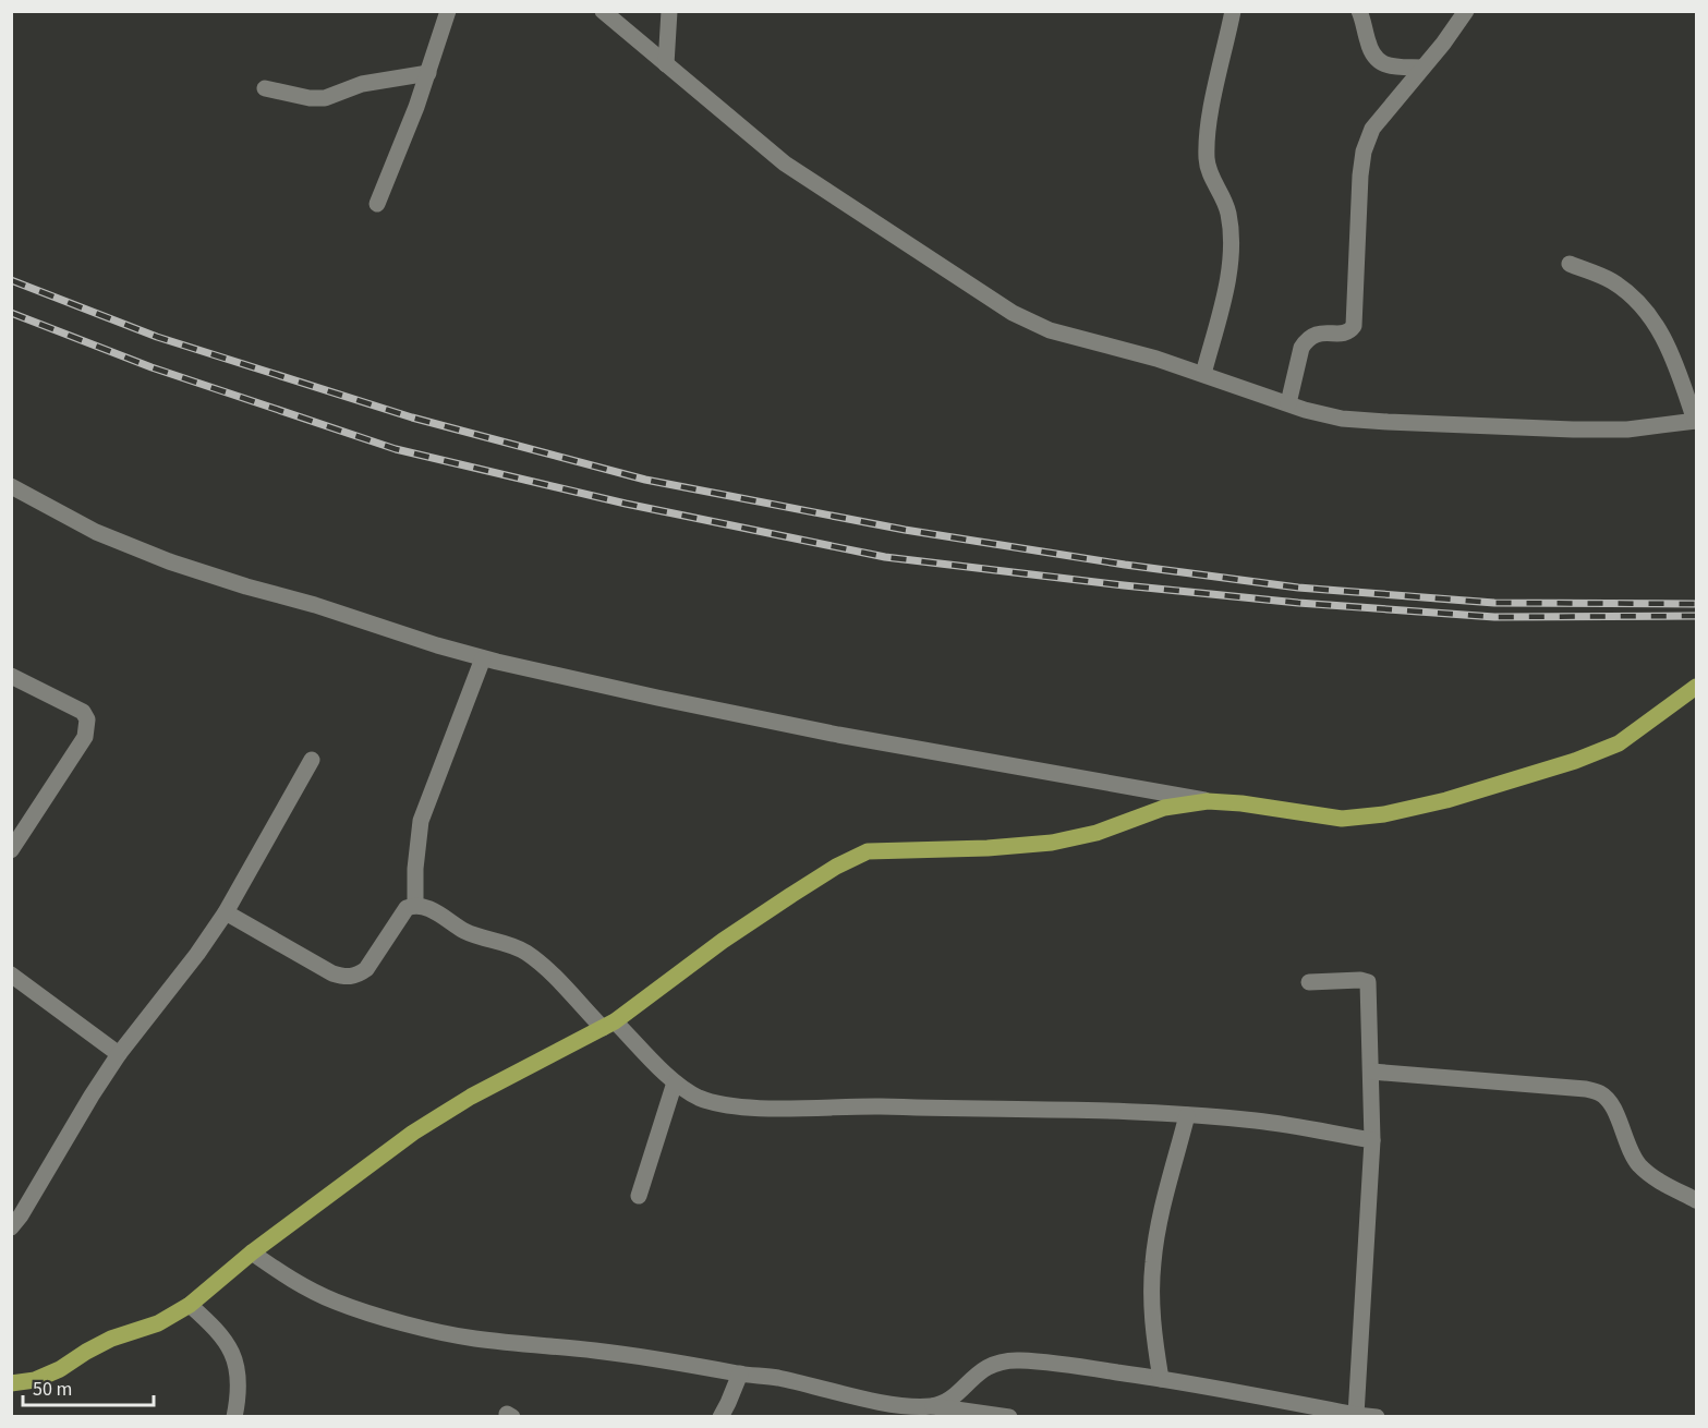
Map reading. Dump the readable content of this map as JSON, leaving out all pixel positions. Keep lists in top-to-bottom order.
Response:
{
  "scale_bar": "50 m"
}
